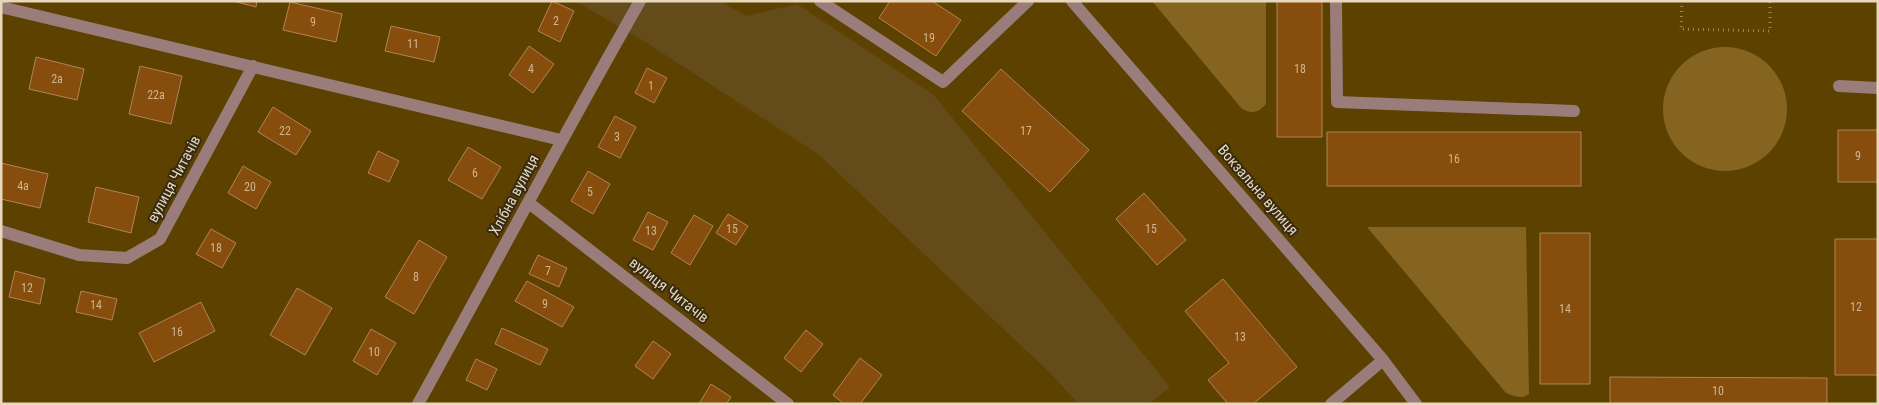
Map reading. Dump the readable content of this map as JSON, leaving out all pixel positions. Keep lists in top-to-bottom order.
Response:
{
  "streets": {
    "street": ["вулиця Читачів", "Вокзальна вулиця", "Хлібна вулиця"]
  },
  "crossings": [
    ["вулиця Читачів", "Хлібна вулиця"]
  ],
  "house_numbers": [
    "2",
    "9",
    "19",
    "11",
    "4",
    "18",
    "2а",
    "1",
    "22а",
    "22",
    "17",
    "3",
    "9",
    "16",
    "6",
    "4а",
    "20",
    "5",
    "15",
    "15",
    "13",
    "18",
    "7",
    "8",
    "12",
    "9",
    "14",
    "12",
    "14",
    "16",
    "13",
    "10",
    "10"
  ]
}
